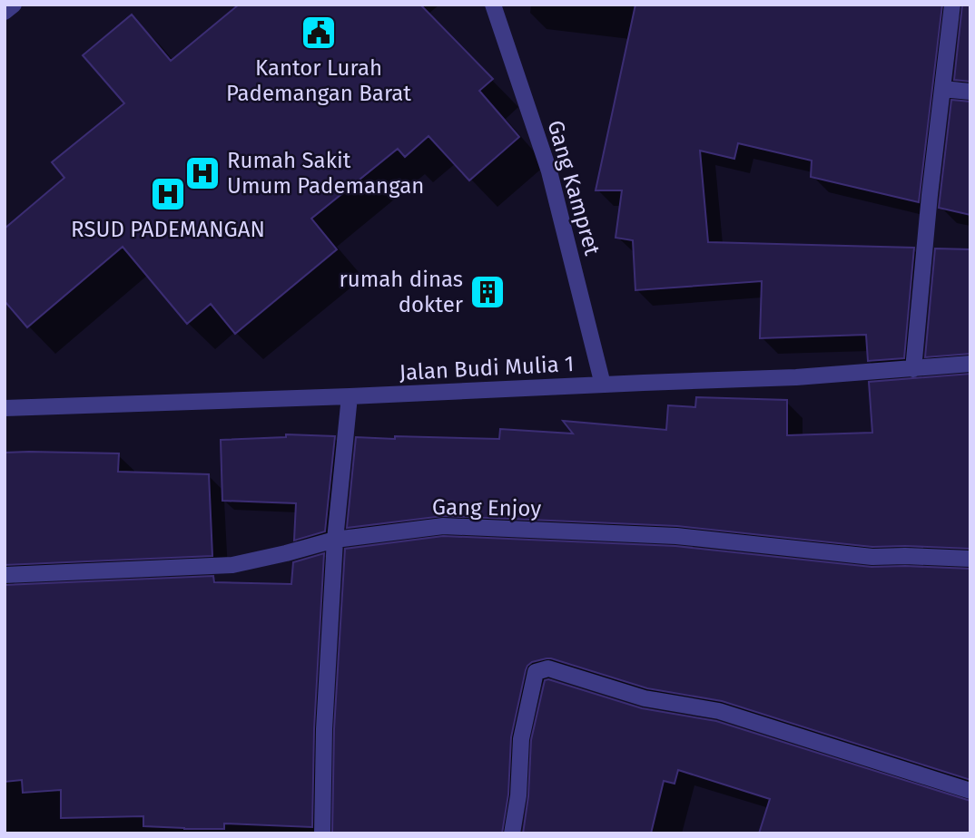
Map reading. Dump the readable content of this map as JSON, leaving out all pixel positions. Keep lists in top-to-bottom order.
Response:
{
  "streets": {
    "street": ["Gang Kampret", "Jalan Budi Mulia 1", "Gang Enjoy"]
  },
  "crossings": [
    ["Gang Kampret", "Jalan Budi Mulia 1"]
  ],
  "places": {
    "public building": ["Kantor Lurah Pademangan Barat"],
    "hospital": ["Rumah Sakit Umum Pademangan", "RSUD PADEMANGAN"],
    "building": ["rumah dinas dokter"]
  }
}
